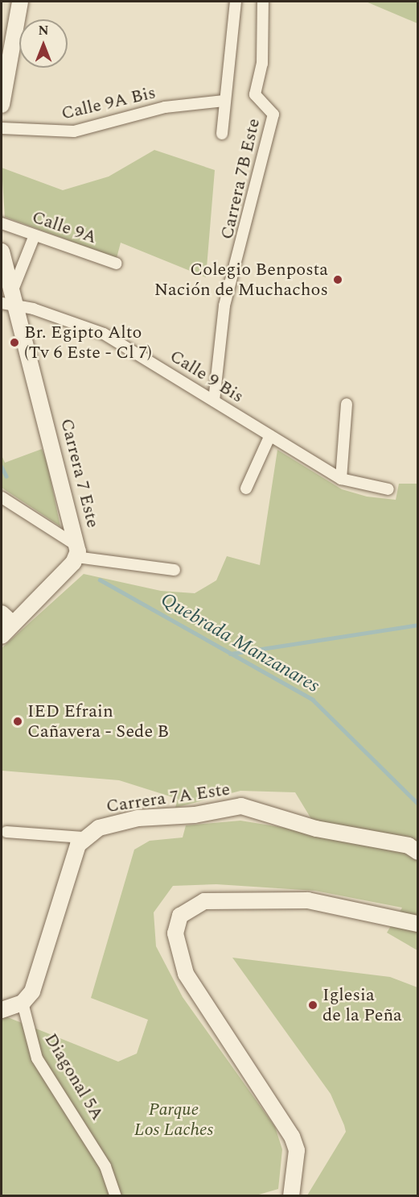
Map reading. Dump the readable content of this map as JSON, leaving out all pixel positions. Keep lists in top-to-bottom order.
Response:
{
  "streets": {
    "street": [
      "Calle 9A Bis",
      "Carrera 7B Este",
      "Calle 9A",
      "Calle 9 Bis",
      "Carrera 7 Este",
      "Carrera 7A Este",
      "Diagonal 5A"
    ]
  },
  "crossings": [
    ["Carrera 7B Este", "Calle 9 Bis"],
    ["Calle 9 Bis", "Carrera 7 Este"]
  ],
  "water": ["Quebrada Manzanares"],
  "parks": ["Parque Los Laches"],
  "places": [
    "Colegio Benposta Nación de Muchachos",
    "Br. Egipto Alto (Tv 6 Este - Cl 7)",
    "IED Efrain Cañavera - Sede B",
    "Iglesia de la Peña"
  ],
  "north": "top"
}
